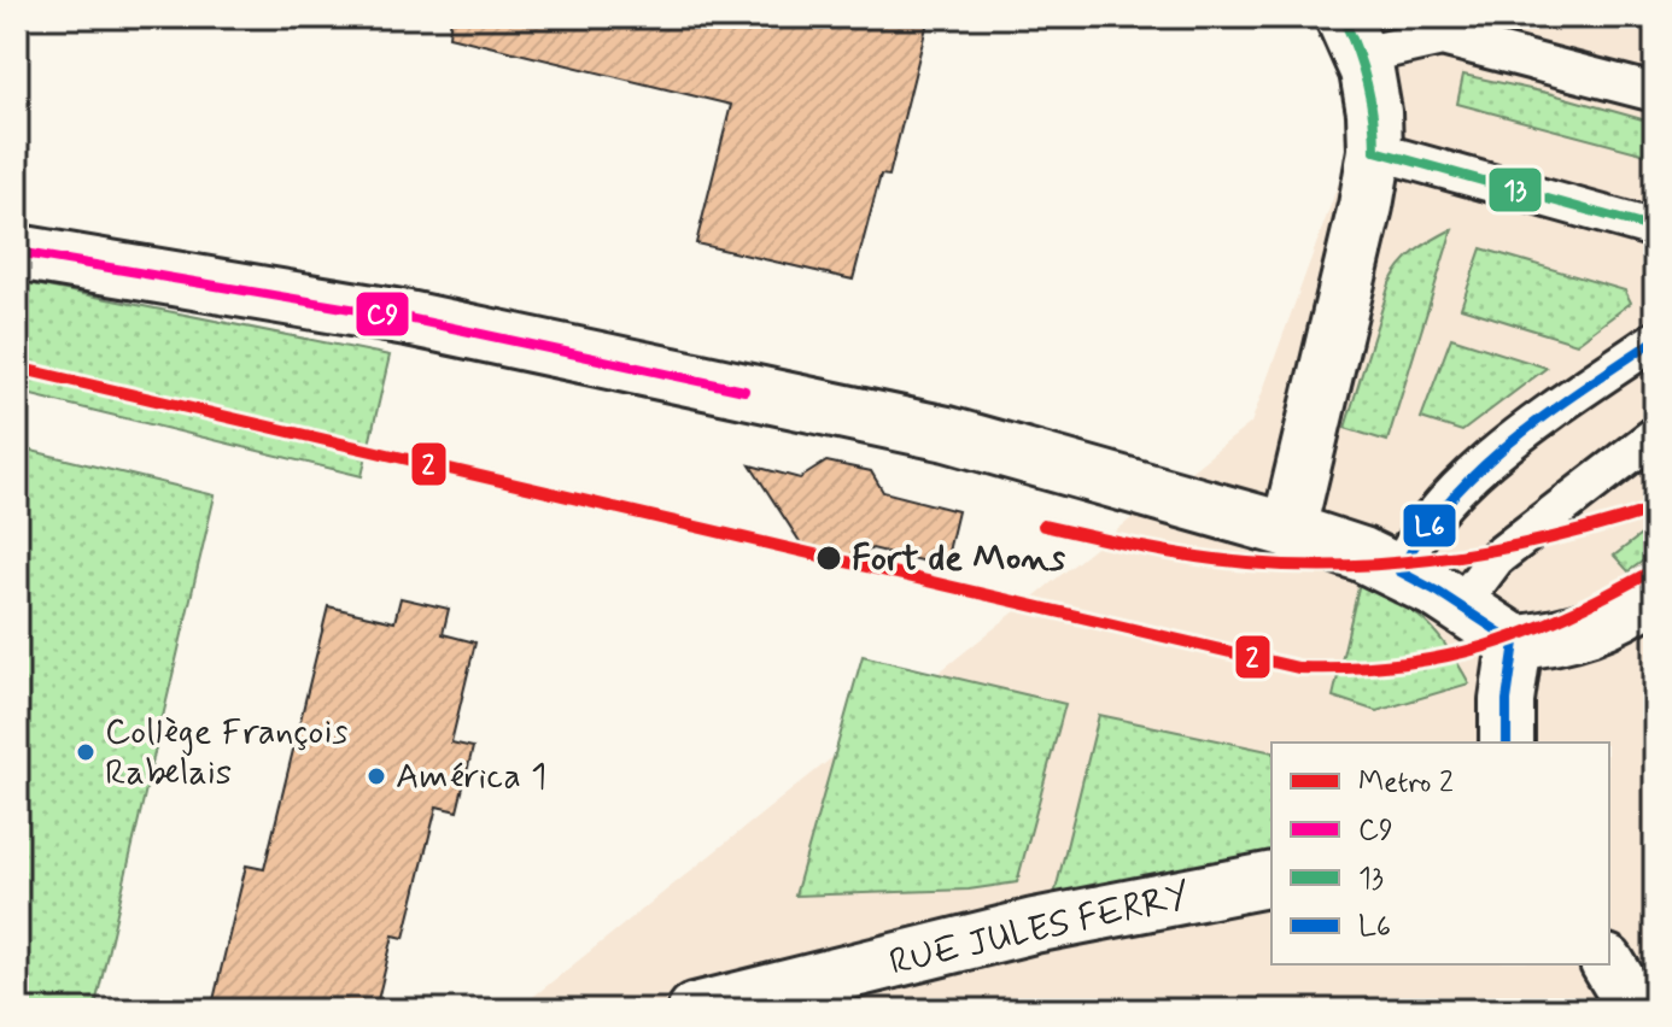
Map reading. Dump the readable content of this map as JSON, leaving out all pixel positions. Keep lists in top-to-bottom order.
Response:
{
  "streets": {
    "main road": ["RUE JULES FERRY"]
  },
  "places": ["Fort de Mons", "Collège François Rabelais", "América 1"],
  "lines": [
    "transit line 13",
    "transit line C9",
    "transit line L6",
    "metro line 2"
  ],
  "legend": [
    "Metro 2",
    "C9",
    "13",
    "L6"
  ]
}
